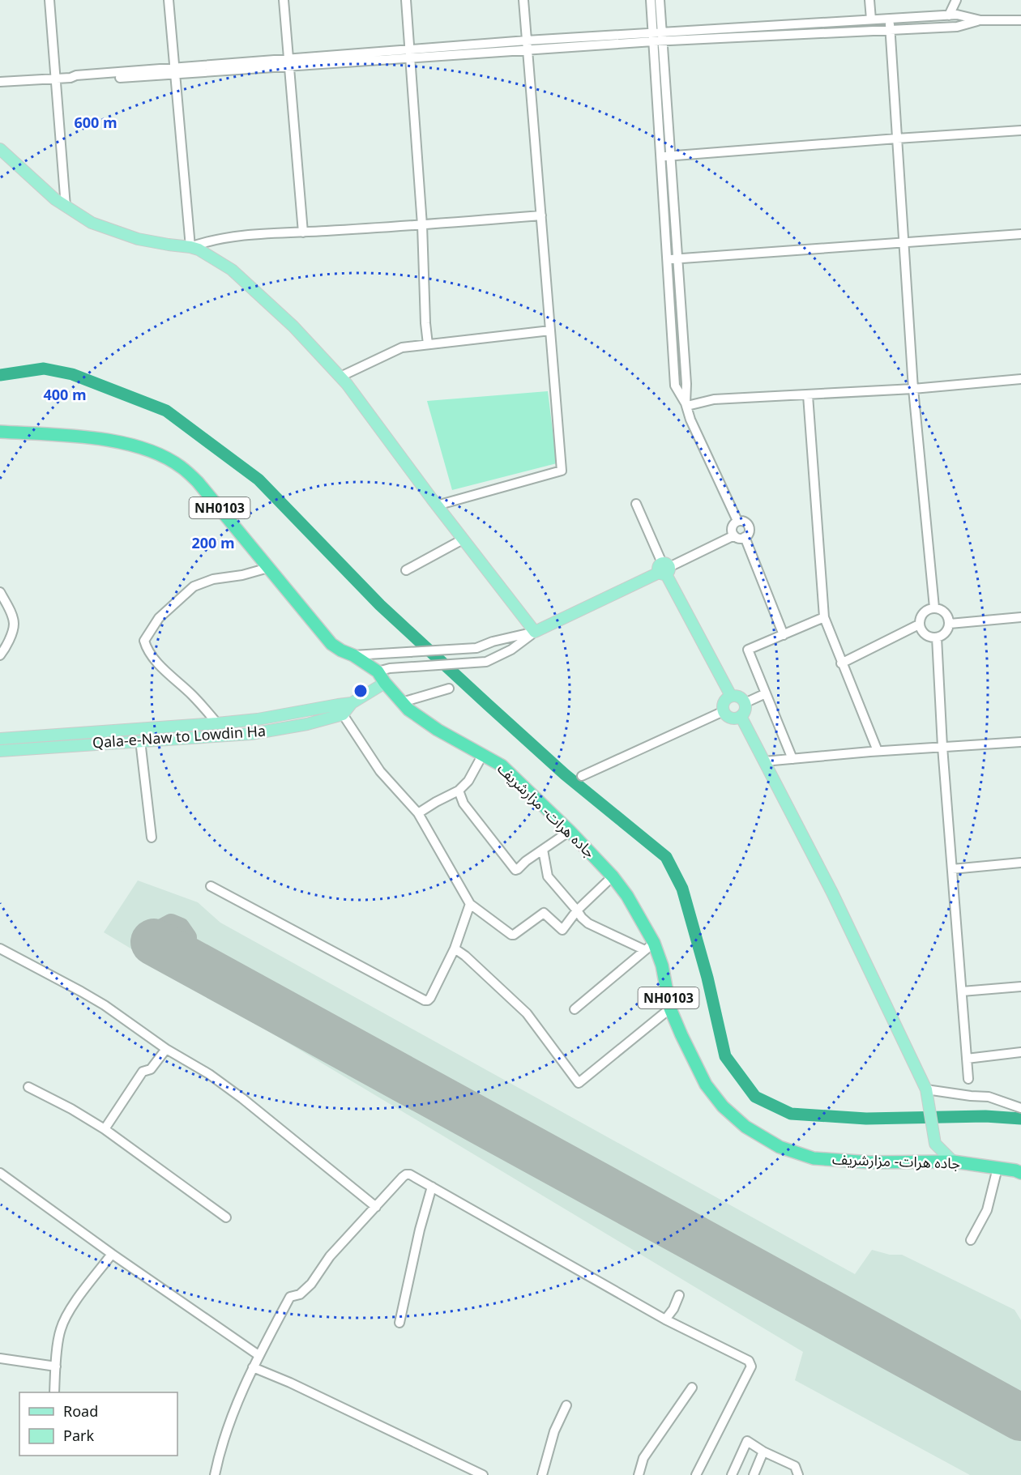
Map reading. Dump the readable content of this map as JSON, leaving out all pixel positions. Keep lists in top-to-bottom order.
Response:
{
  "streets": {
    "highway": ["NH0103", "جاده هرات- مزارشریف"],
    "main road": ["Qala-e-Naw to Lowdin Ha"]
  },
  "crossings": [
    ["Qala-e-Naw to Lowdin Ha", "جاده هرات- مزارشریف"]
  ],
  "legend": ["Road", "Park"],
  "rings": ["600 m", "400 m", "200 m"]
}
